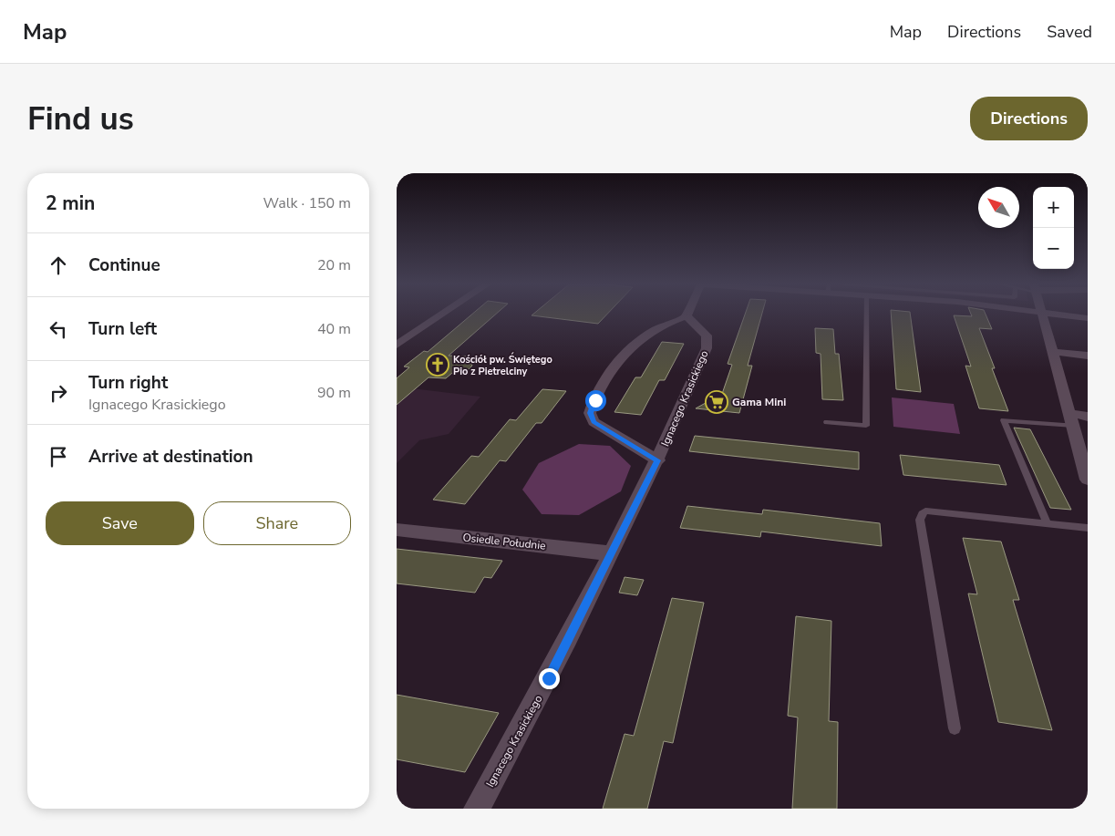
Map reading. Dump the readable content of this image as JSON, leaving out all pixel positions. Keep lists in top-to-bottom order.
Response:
{
  "streets": {
    "street": ["Ignacego Krasickiego", "Osiedle Południe"]
  },
  "crossings": [
    ["Ignacego Krasickiego", "Osiedle Południe"]
  ],
  "places": {
    "church": ["Kościół pw. Świętego Pio z Pietrelciny"],
    "supermarket": ["Gama Mini"]
  },
  "north": "top left",
  "page": {
    "header": "Map",
    "nav": ["Map", "Directions", "Saved"],
    "buttons": [
      "Directions",
      ["Save", "Share"]
    ],
    "title": "Find us",
    "heading": ["2 min", "Walk · 150 m"],
    "map_buttons": ["+", "−"],
    "list": [
      ["Continue", "20 m"],
      ["Turn left", "40 m"],
      ["Turn right", "Ignacego Krasickiego", "90 m"],
      "Arrive at destination"
    ]
  }
}
